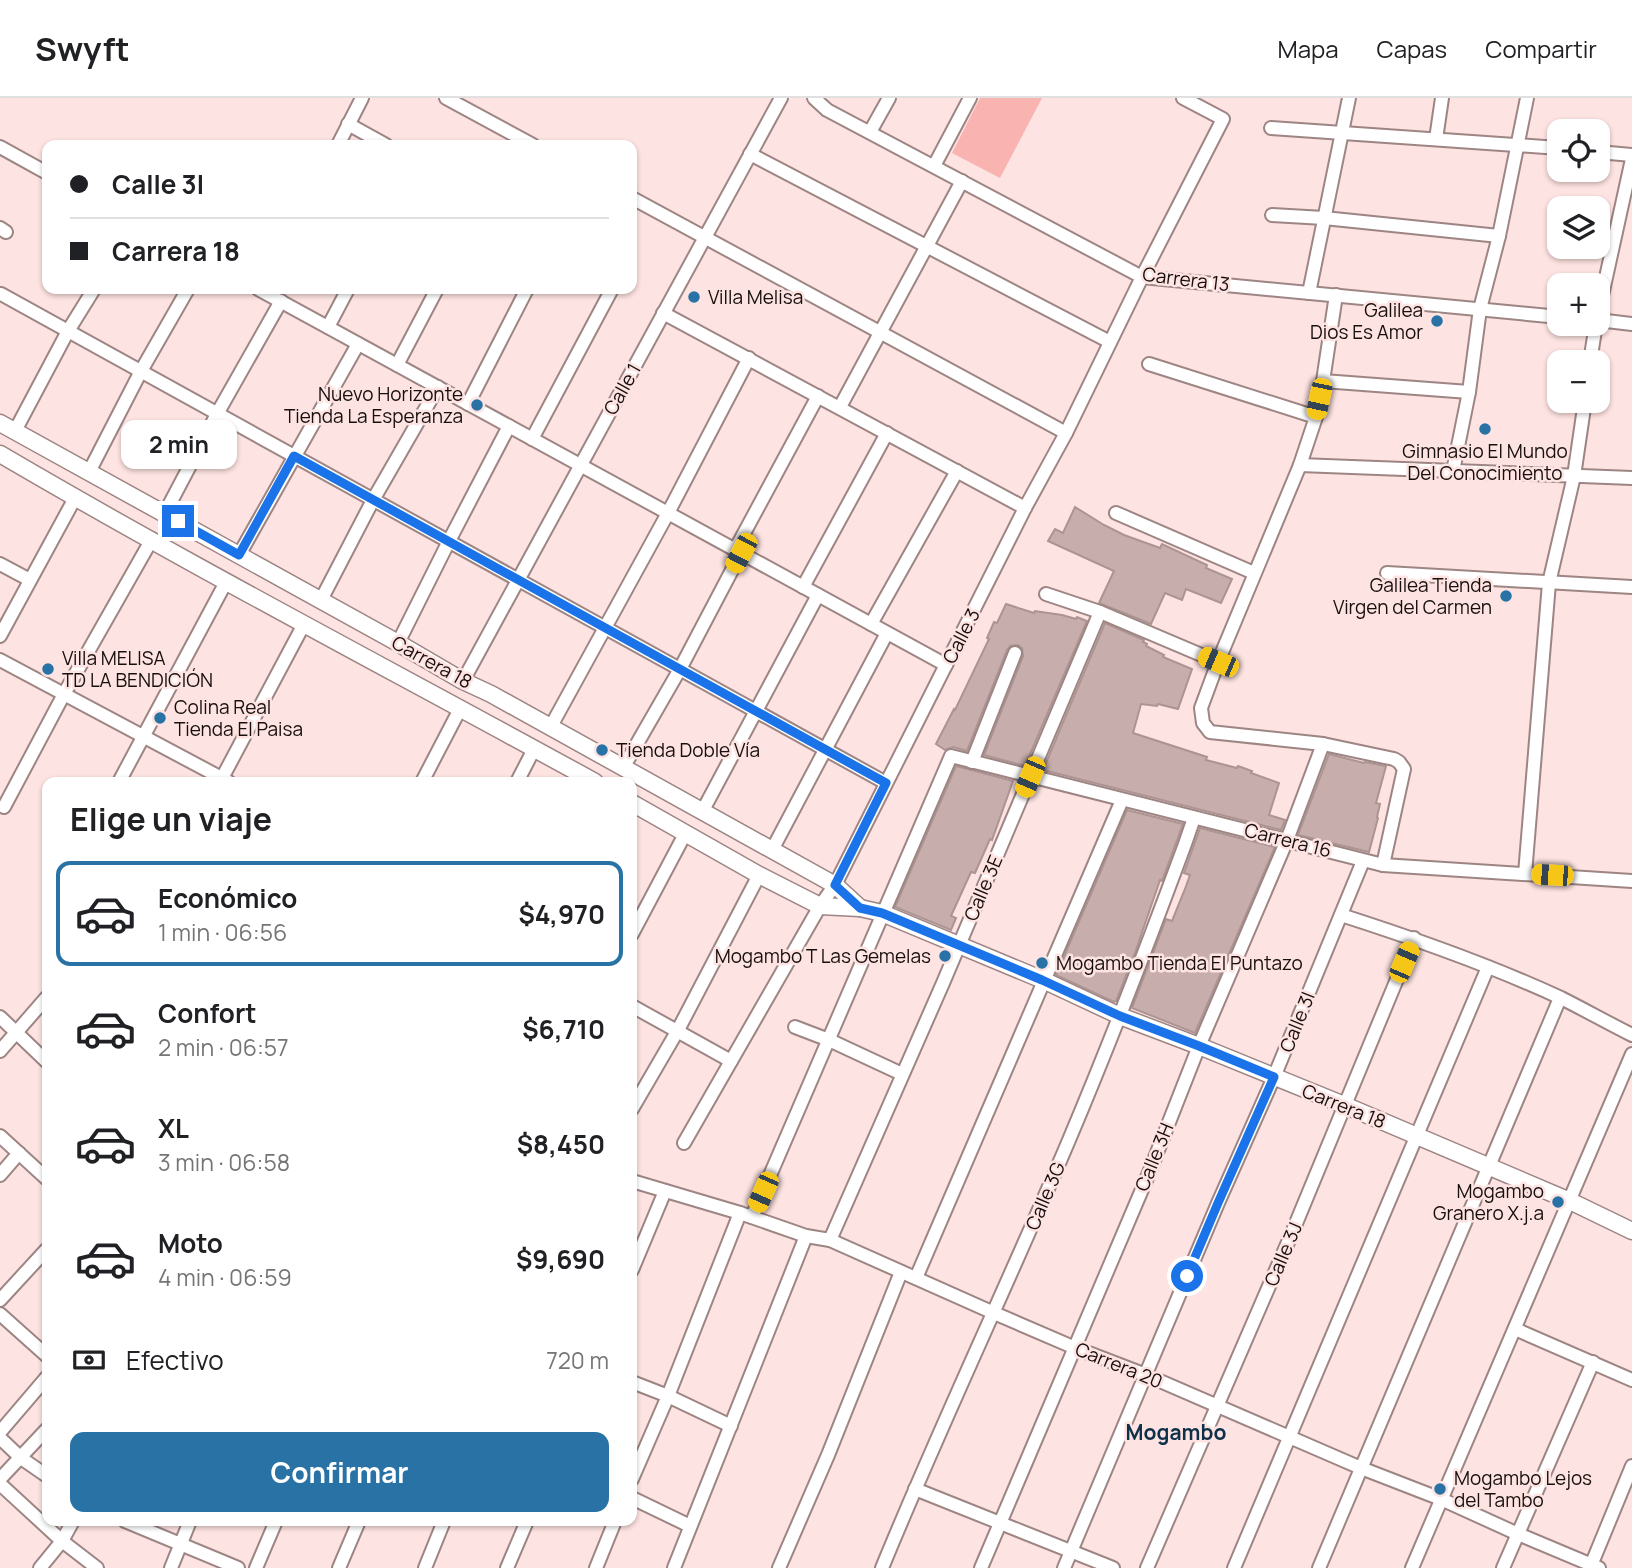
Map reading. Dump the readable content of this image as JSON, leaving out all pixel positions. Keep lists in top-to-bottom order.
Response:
{
  "streets": {
    "street": [
      "Carrera 13",
      "Calle 1",
      "Calle 3",
      "Carrera 18",
      "Carrera 16",
      "Calle 3E",
      "Calle 3I",
      "Calle 3H",
      "Calle 3G",
      "Calle 3J",
      "Carrera 20"
    ]
  },
  "crossings": [
    ["Carrera 13", "Calle 3"],
    ["Calle 1", "Carrera 18"],
    ["Calle 3", "Carrera 18"],
    ["Carrera 18", "Carrera 16"],
    ["Carrera 18", "Calle 3E"],
    ["Carrera 18", "Calle 3I"],
    ["Carrera 18", "Calle 3H"],
    ["Carrera 18", "Calle 3G"],
    ["Carrera 18", "Calle 3J"],
    ["Carrera 16", "Calle 3E"],
    ["Carrera 16", "Calle 3I"],
    ["Carrera 16", "Calle 3H"],
    ["Carrera 16", "Calle 3G"],
    ["Calle 3E", "Carrera 20"],
    ["Calle 3I", "Carrera 20"],
    ["Calle 3H", "Carrera 20"],
    ["Calle 3G", "Carrera 20"],
    ["Calle 3J", "Carrera 20"]
  ],
  "districts": ["Mogambo"],
  "places": [
    "Villa Melisa",
    "Galilea Dios Es Amor",
    "Nuevo Horizonte Tienda La Esperanza",
    "Gimnasio El Mundo Del Conocimiento",
    "Galilea Tienda Virgen del Carmen",
    "Villa MELISA TD LA BENDICIÓN",
    "Colina Real Tienda El Paisa",
    "Tienda Doble Vía",
    "Mogambo T Las Gemelas",
    "Mogambo Tienda El Puntazo",
    "Mogambo Granero X.j.a",
    "Mogambo Lejos del Tambo"
  ],
  "page": {
    "header": "Swyft",
    "nav": ["Mapa", "Capas", "Compartir"],
    "map_buttons": ["+", "−"],
    "banner": ["Calle 3I", "Carrera 18"],
    "bubble": "2 min",
    "heading": "Elige un viaje",
    "list": [
      {
        "name": "Económico",
        "note": "1 min · 06:56",
        "value": "$4,970"
      },
      {
        "name": "Confort",
        "note": "2 min · 06:57",
        "value": "$6,710"
      },
      {
        "name": "XL",
        "note": "3 min · 06:58",
        "value": "$8,450"
      },
      {
        "name": "Moto",
        "note": "4 min · 06:59",
        "value": "$9,690"
      }
    ],
    "pay": ["Efectivo", "720 m"],
    "buttons": "Confirmar"
  }
}
